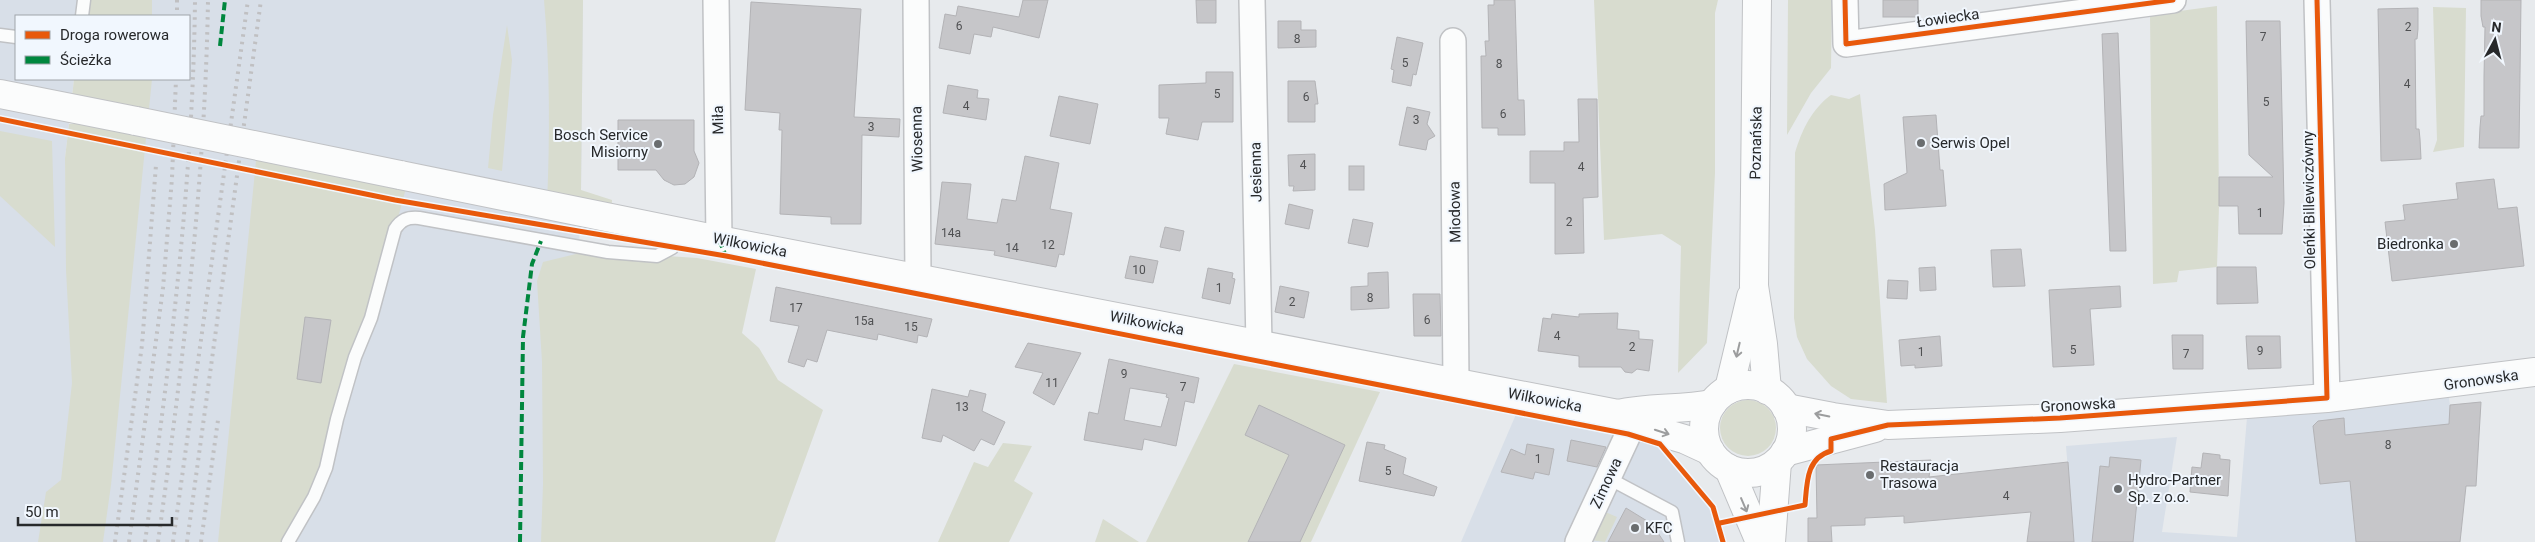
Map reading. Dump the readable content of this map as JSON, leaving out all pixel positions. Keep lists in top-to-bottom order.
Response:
{
  "streets": {
    "main road": ["Poznańska", "Wilkowicka", "Gronowska"],
    "street": [
      "Łowiecka",
      "Miła",
      "Wiosenna",
      "Jesienna",
      "Oleńki Billewiczówny",
      "Miodowa",
      "Zimowa"
    ]
  },
  "crossings": [
    ["Miła", "Wilkowicka"],
    ["Wiosenna", "Wilkowicka"],
    ["Poznańska", "Wilkowicka"],
    ["Poznańska", "Gronowska"],
    ["Jesienna", "Wilkowicka"],
    ["Oleńki Billewiczówny", "Gronowska"],
    ["Miodowa", "Wilkowicka"],
    ["Wilkowicka", "Gronowska"],
    ["Wilkowicka", "Zimowa"]
  ],
  "places": [
    "Serwis Opel",
    "Bosch Service Misiorny",
    "Biedronka",
    "Restauracja Trasowa",
    "Hydro-Partner Sp. z o.o.",
    "KFC"
  ],
  "house_numbers": [
    "6",
    "2",
    "7",
    "8",
    "5",
    "8",
    "4",
    "5",
    "6",
    "5",
    "4",
    "6",
    "3",
    "3",
    "4",
    "4",
    "1",
    "2",
    "14a",
    "12",
    "14",
    "10",
    "1",
    "8",
    "2",
    "17",
    "6",
    "15a",
    "15",
    "4",
    "2",
    "5",
    "9",
    "1",
    "7",
    "9",
    "11",
    "7",
    "13",
    "8",
    "1",
    "5",
    "4"
  ],
  "legend": ["Droga rowerowa", "Ścieżka"],
  "scale_bar": "50 m",
  "north": "top"
}
